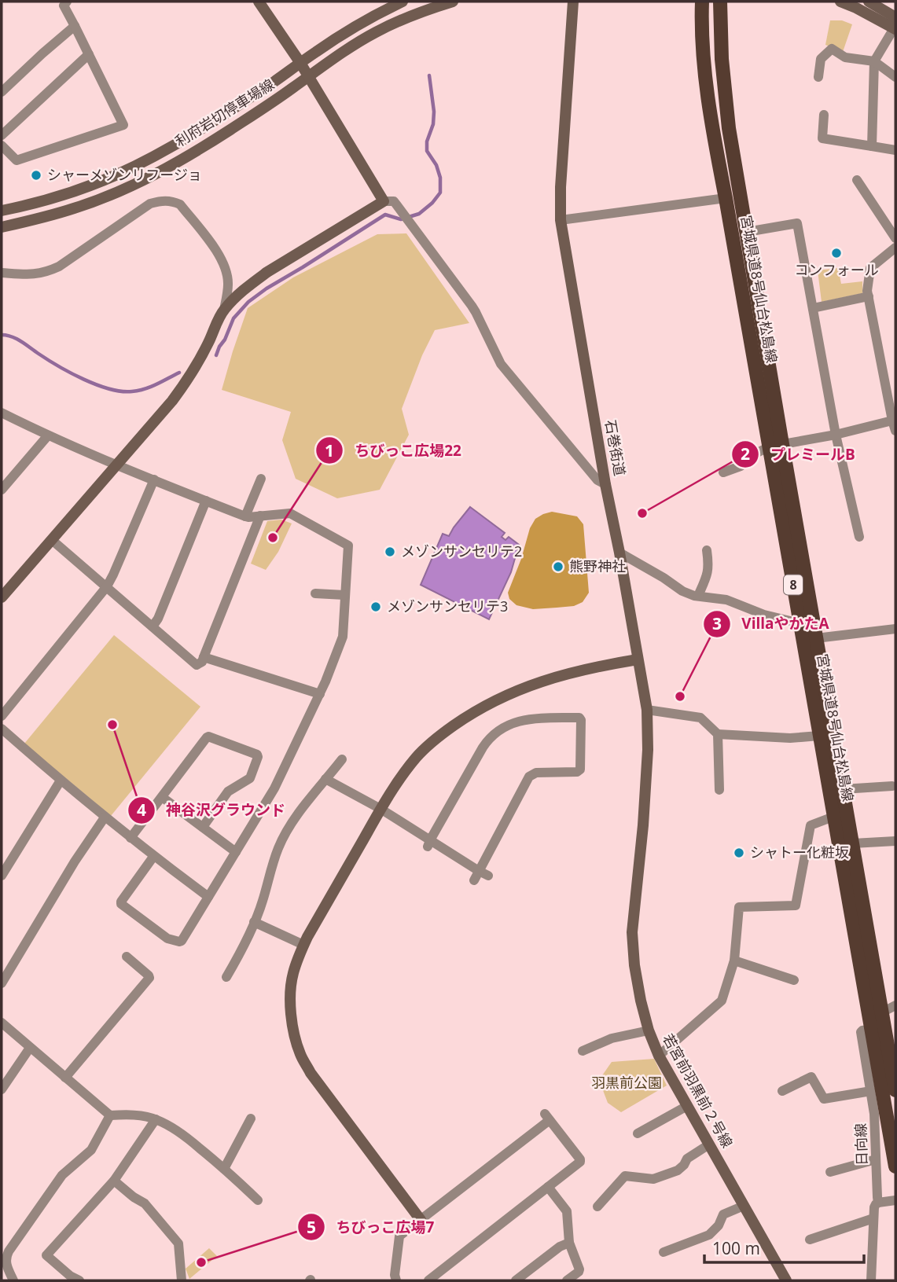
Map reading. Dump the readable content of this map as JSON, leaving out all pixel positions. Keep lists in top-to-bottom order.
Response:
{
  "streets": {
    "main road": ["宮城県道8号仙台松島線", "8"],
    "street": [
      "利府岩切停車場線",
      "石巻街道",
      "若宮前羽黒前２号線",
      "日向線"
    ]
  },
  "crossings": [
    ["宮城県道8号仙台松島線", "日向線"],
    ["石巻街道", "若宮前羽黒前２号線"]
  ],
  "parks": ["羽黒前公園"],
  "places": [
    "シャーメゾンリフージョ",
    "コンフォール",
    "プレミールB",
    "ちびっこ広場22",
    "メゾンサンセリテ2",
    "熊野神社",
    "メゾンサンセリテ3",
    "VillaやかたA",
    "神谷沢グラウンド",
    "シャトー化粧坂",
    "ちびっこ広場7"
  ],
  "scale_bar": "100 m"
}
